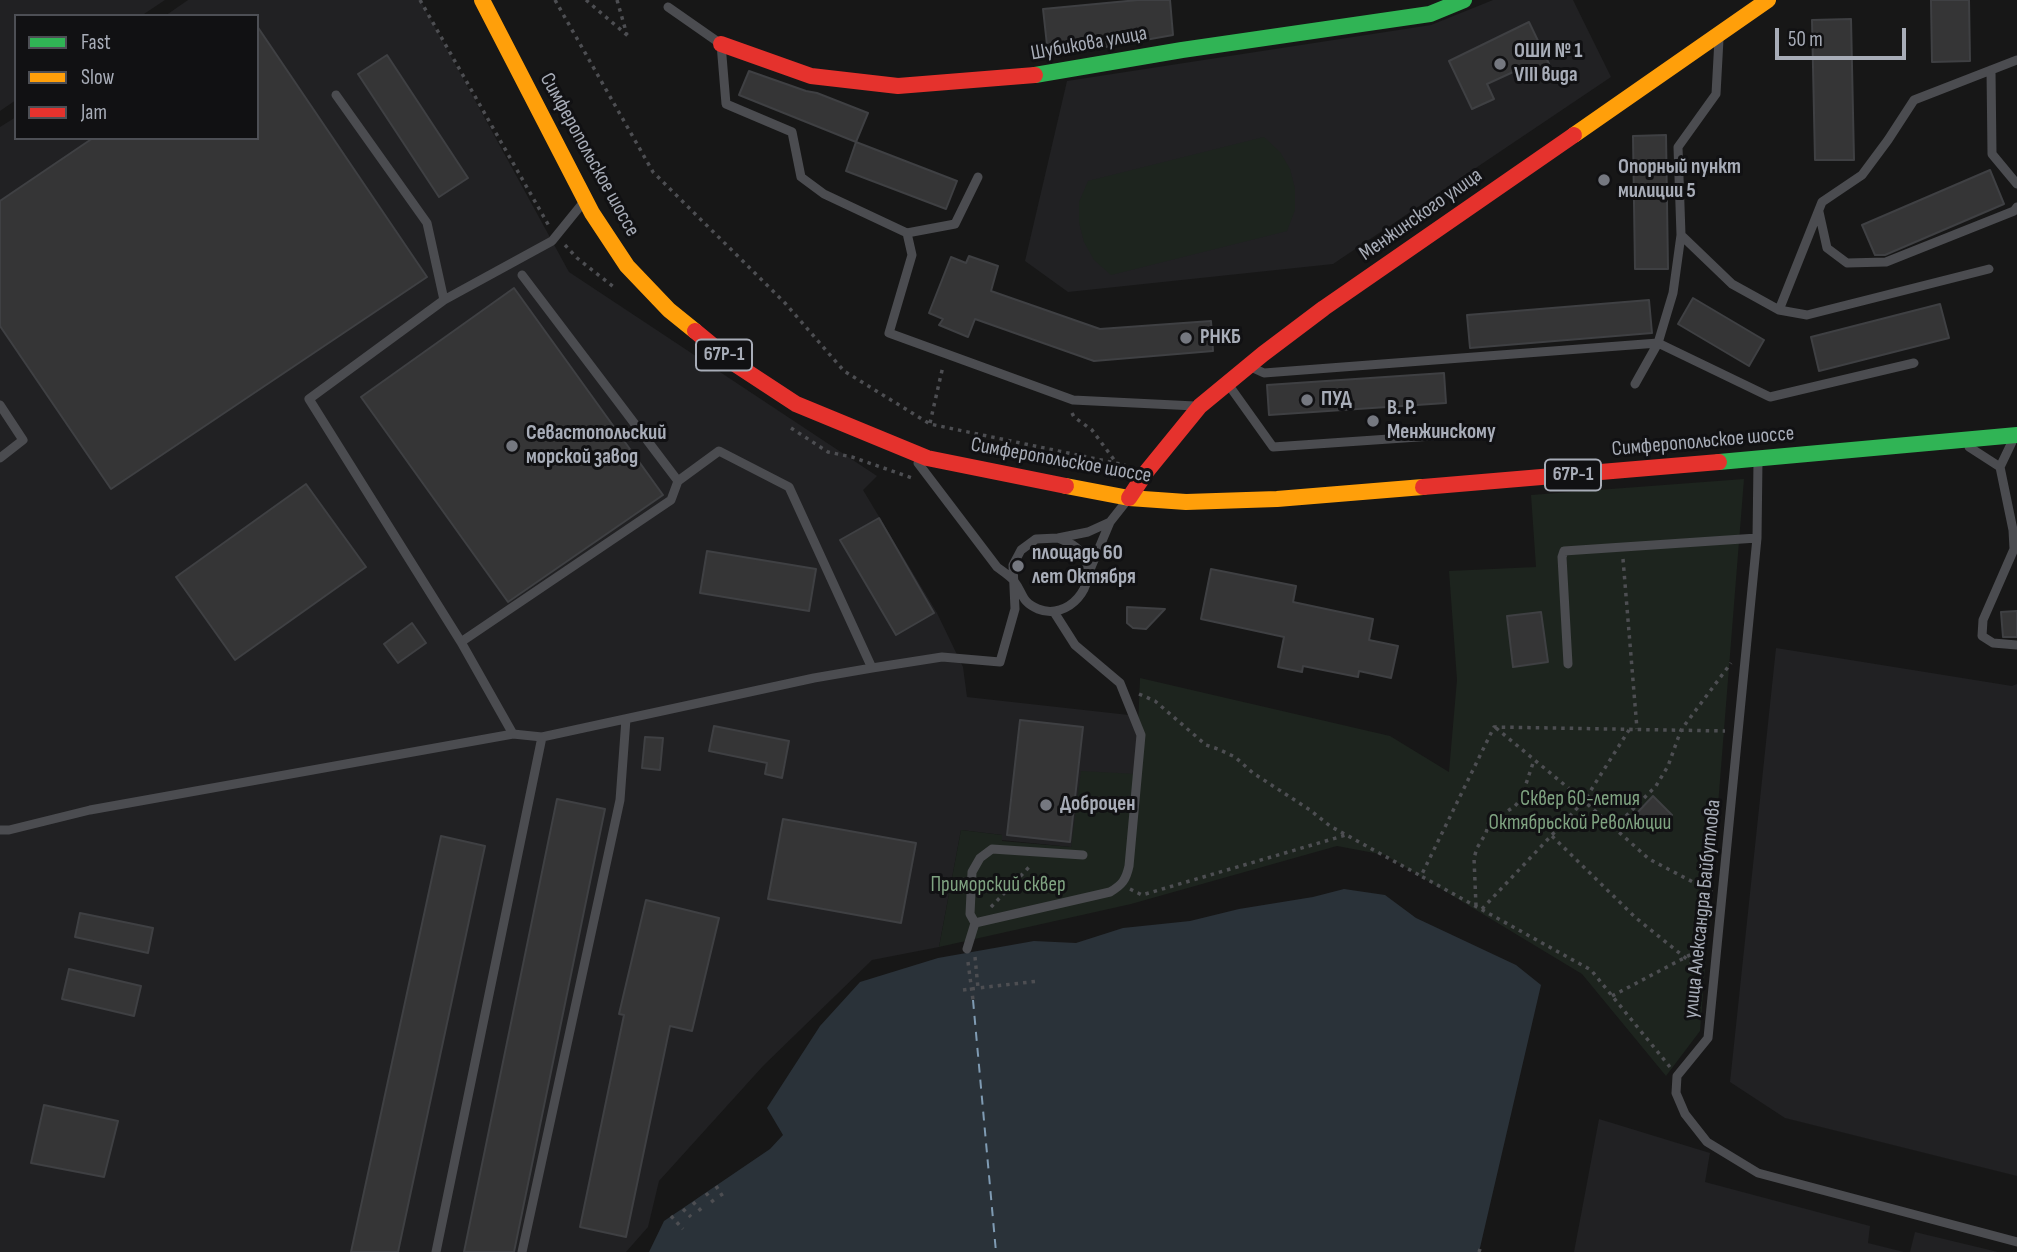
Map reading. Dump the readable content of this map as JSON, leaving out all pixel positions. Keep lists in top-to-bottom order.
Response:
{
  "streets": {
    "main road": [
      "Шубикова улица",
      "Симферопольское шоссе",
      "Менжинского улица",
      "67Р-1"
    ],
    "lane": ["улица Александра Байбутлова"]
  },
  "crossings": [
    ["Симферопольское шоссе", "Менжинского улица"],
    ["Симферопольское шоссе", "улица Александра Байбутлова"]
  ],
  "parks": ["Сквер 60-летия Октябрьской Революции", "Приморский сквер"],
  "places": [
    "ОШИ № 1 VIII вида",
    "Опорный пункт милиции 5",
    "РНКБ",
    "ПУД",
    "В. Р. Менжинскому",
    "Севастопольский морской завод",
    "площадь 60 лет Октября",
    "Доброцен"
  ],
  "legend": ["Fast", "Slow", "Jam"],
  "scale_bar": "50 m"
}
